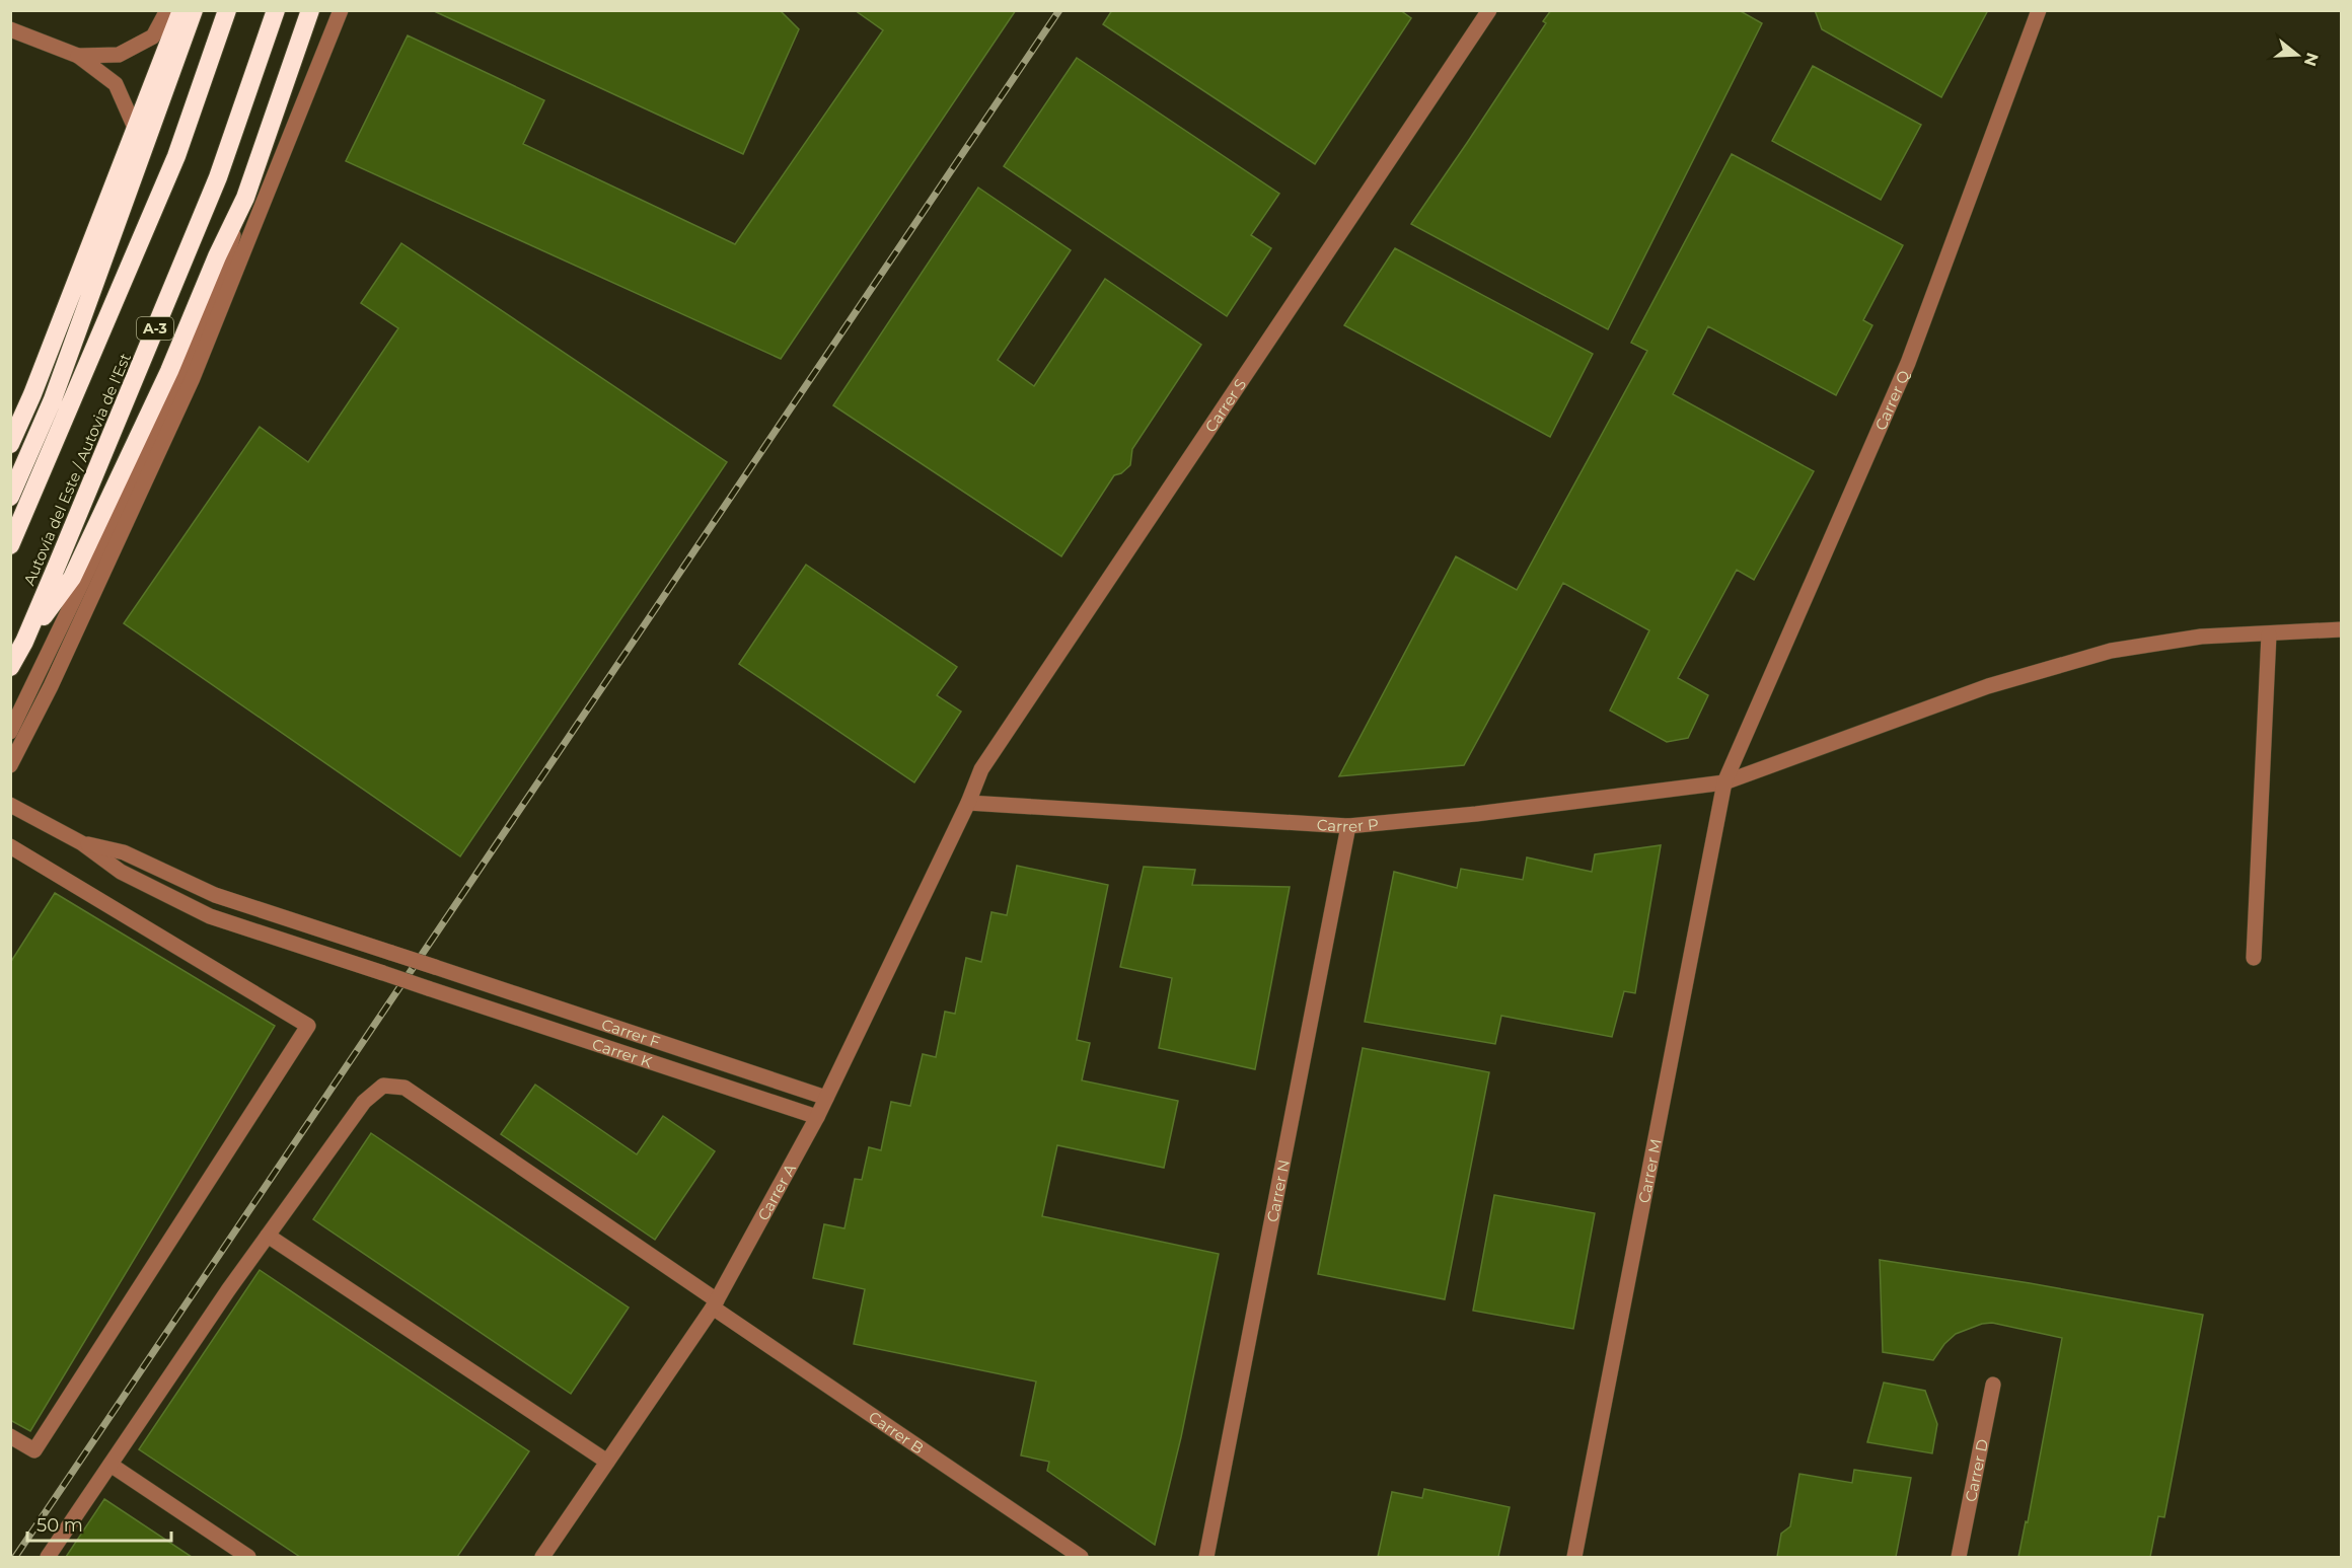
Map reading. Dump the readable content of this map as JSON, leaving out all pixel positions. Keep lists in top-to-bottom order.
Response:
{
  "streets": {
    "highway": ["A-3", "Autovía del Este / Autovia de l'Est"],
    "street": [
      "Carrer Q",
      "Carrer S",
      "Carrer P",
      "Carrer F",
      "Carrer K",
      "Carrer M",
      "Carrer A",
      "Carrer N",
      "Carrer B",
      "Carrer D"
    ]
  },
  "crossings": [
    ["Carrer Q", "Carrer P"],
    ["Carrer Q", "Carrer M"],
    ["Carrer S", "Carrer P"],
    ["Carrer S", "Carrer A"],
    ["Carrer P", "Carrer M"],
    ["Carrer P", "Carrer A"],
    ["Carrer P", "Carrer N"],
    ["Carrer F", "Carrer K"],
    ["Carrer F", "Carrer A"],
    ["Carrer K", "Carrer A"],
    ["Carrer A", "Carrer B"]
  ],
  "scale_bar": "50 m",
  "north": "right"
}
